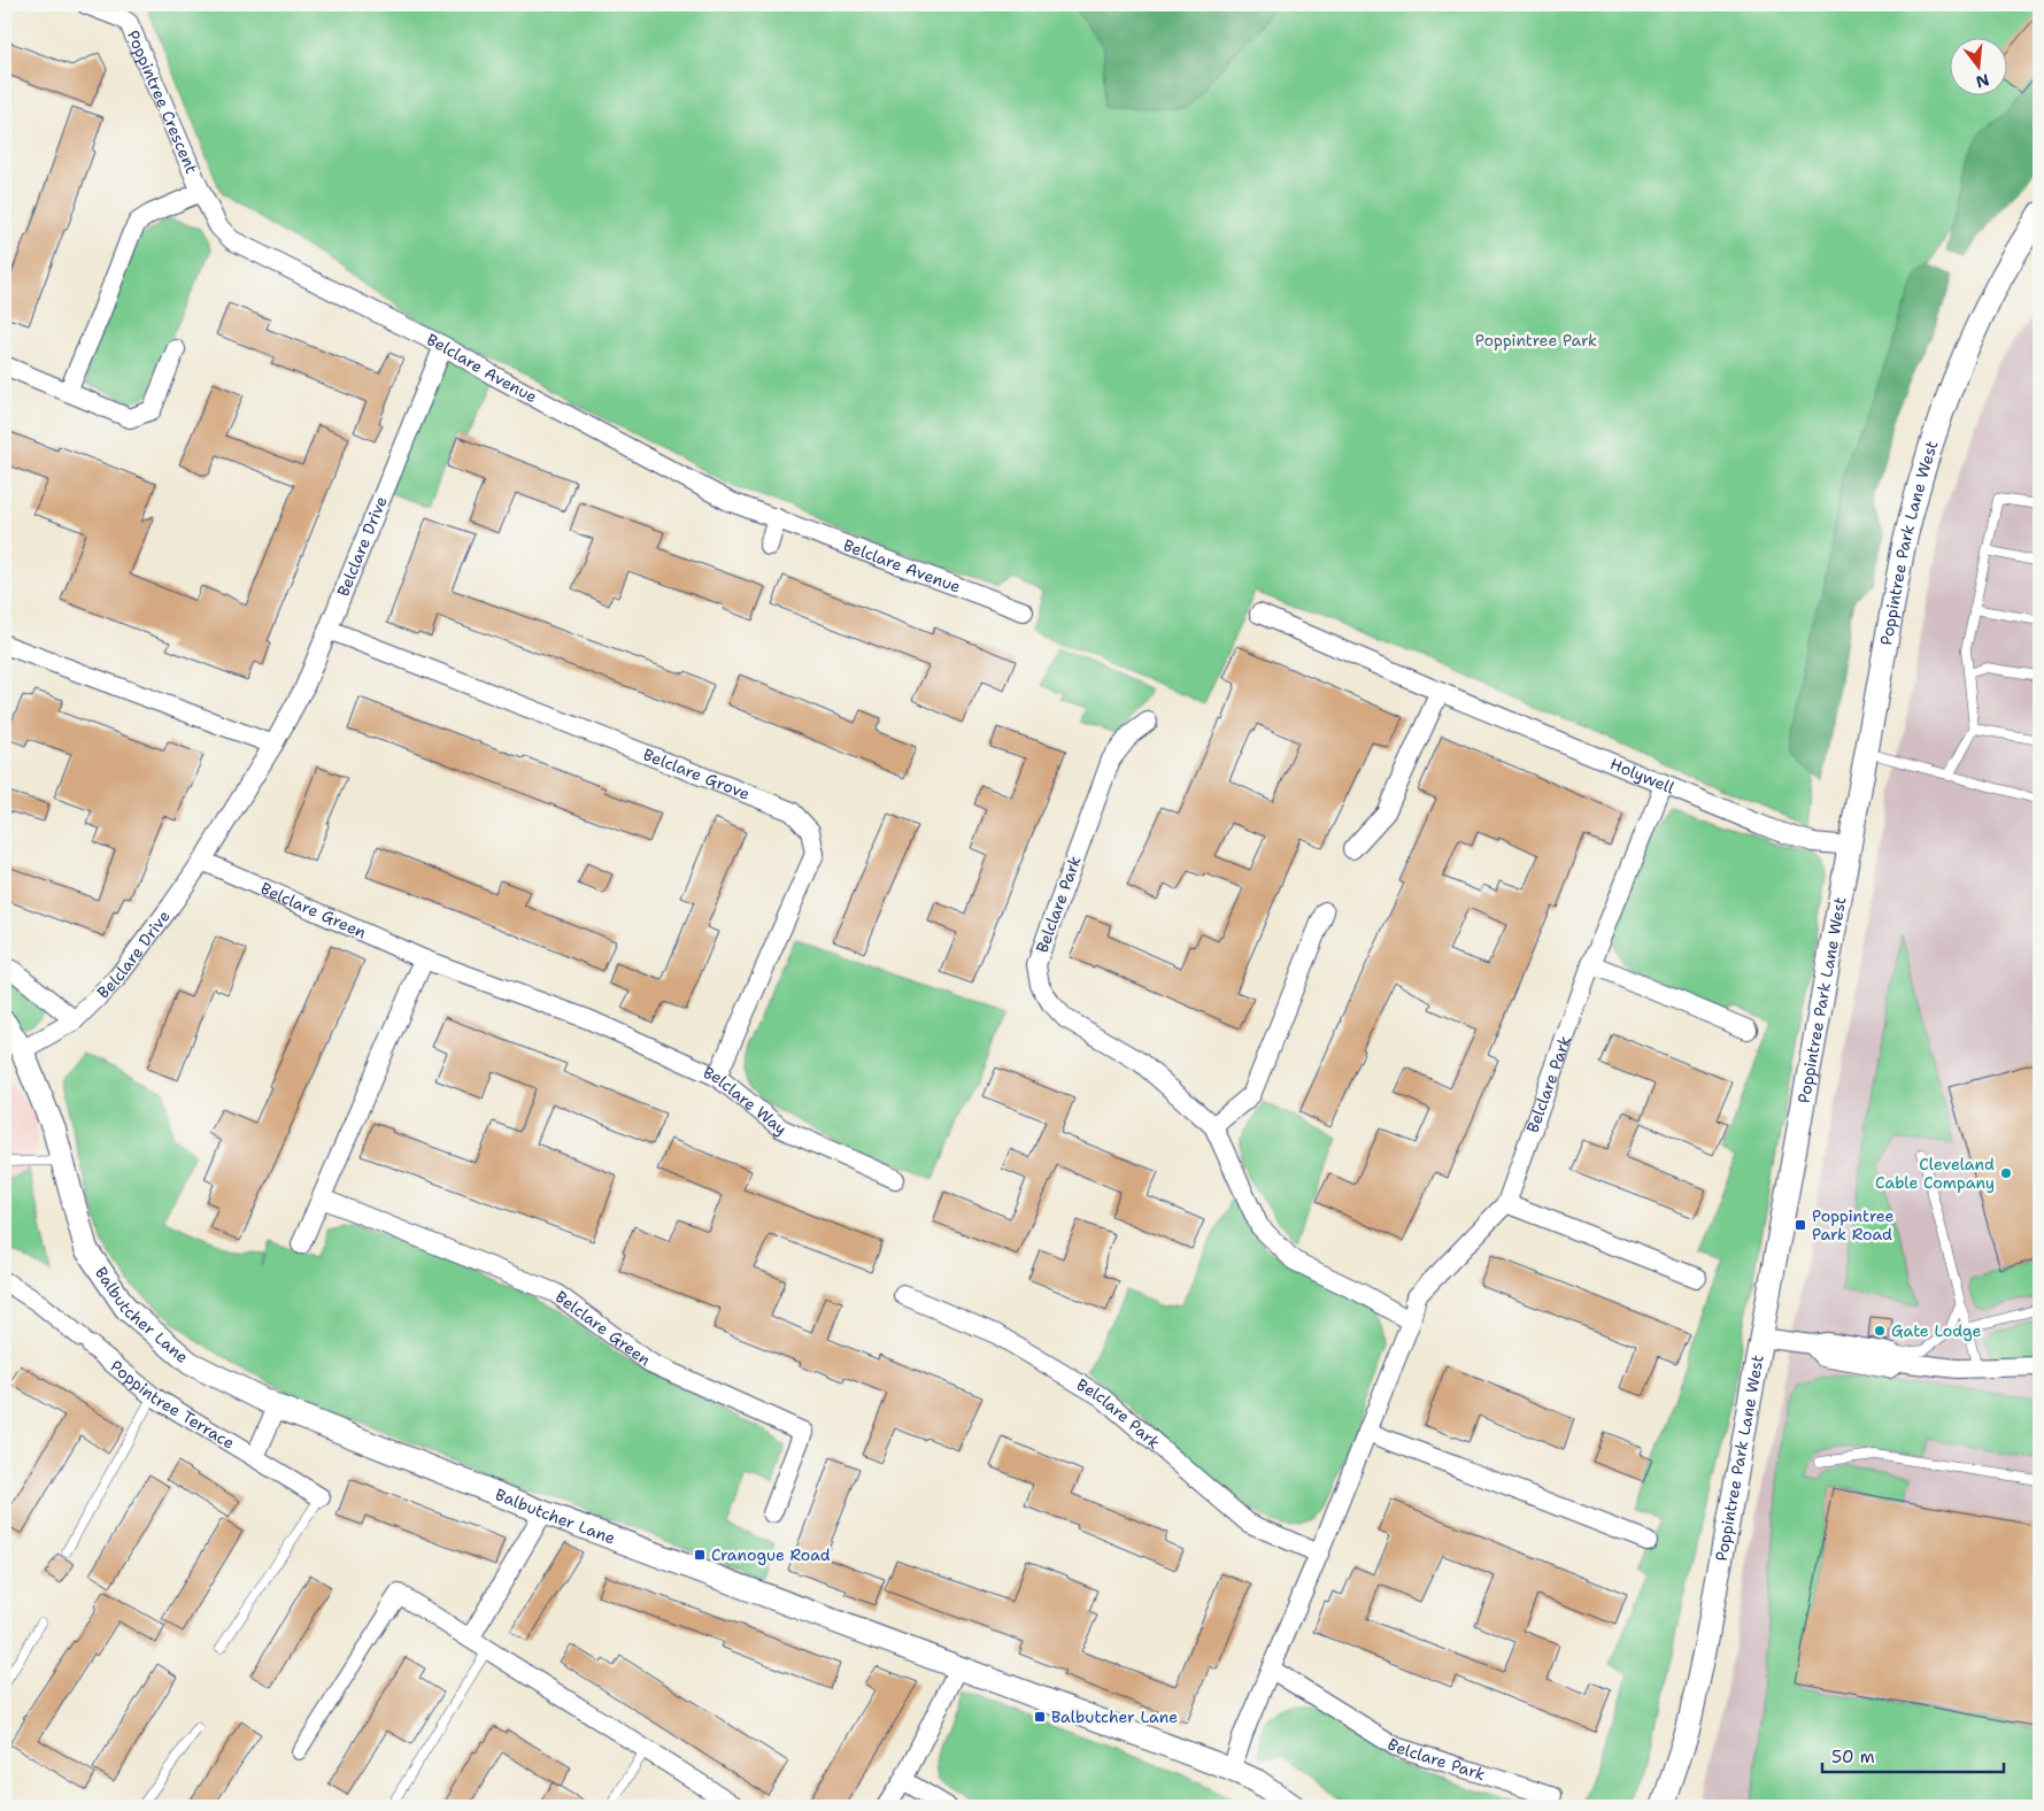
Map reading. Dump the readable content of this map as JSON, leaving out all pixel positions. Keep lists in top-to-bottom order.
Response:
{
  "streets": {
    "street": [
      "Poppintree Crescent",
      "Belclare Avenue",
      "Poppintree Park Lane West",
      "Belclare Drive",
      "Belclare Grove",
      "Holywell",
      "Belclare Park",
      "Belclare Green",
      "Belclare Way",
      "Balbutcher Lane",
      "Poppintree Terrace"
    ]
  },
  "crossings": [
    ["Poppintree Crescent", "Belclare Avenue"],
    ["Belclare Avenue", "Belclare Drive"],
    ["Poppintree Park Lane West", "Holywell"],
    ["Belclare Drive", "Belclare Grove"],
    ["Belclare Drive", "Belclare Green"],
    ["Belclare Drive", "Balbutcher Lane"],
    ["Belclare Grove", "Belclare Way"],
    ["Holywell", "Belclare Park"],
    ["Belclare Park", "Balbutcher Lane"],
    ["Belclare Green", "Belclare Way"]
  ],
  "parks": ["Poppintree Park"],
  "places": {
    "other": ["Cleveland Cable Company", "Gate Lodge"],
    "transit": ["Poppintree Park Road", "Cranogue Road", "Balbutcher Lane"]
  },
  "scale_bar": "50 m",
  "north": "bottom"
}
